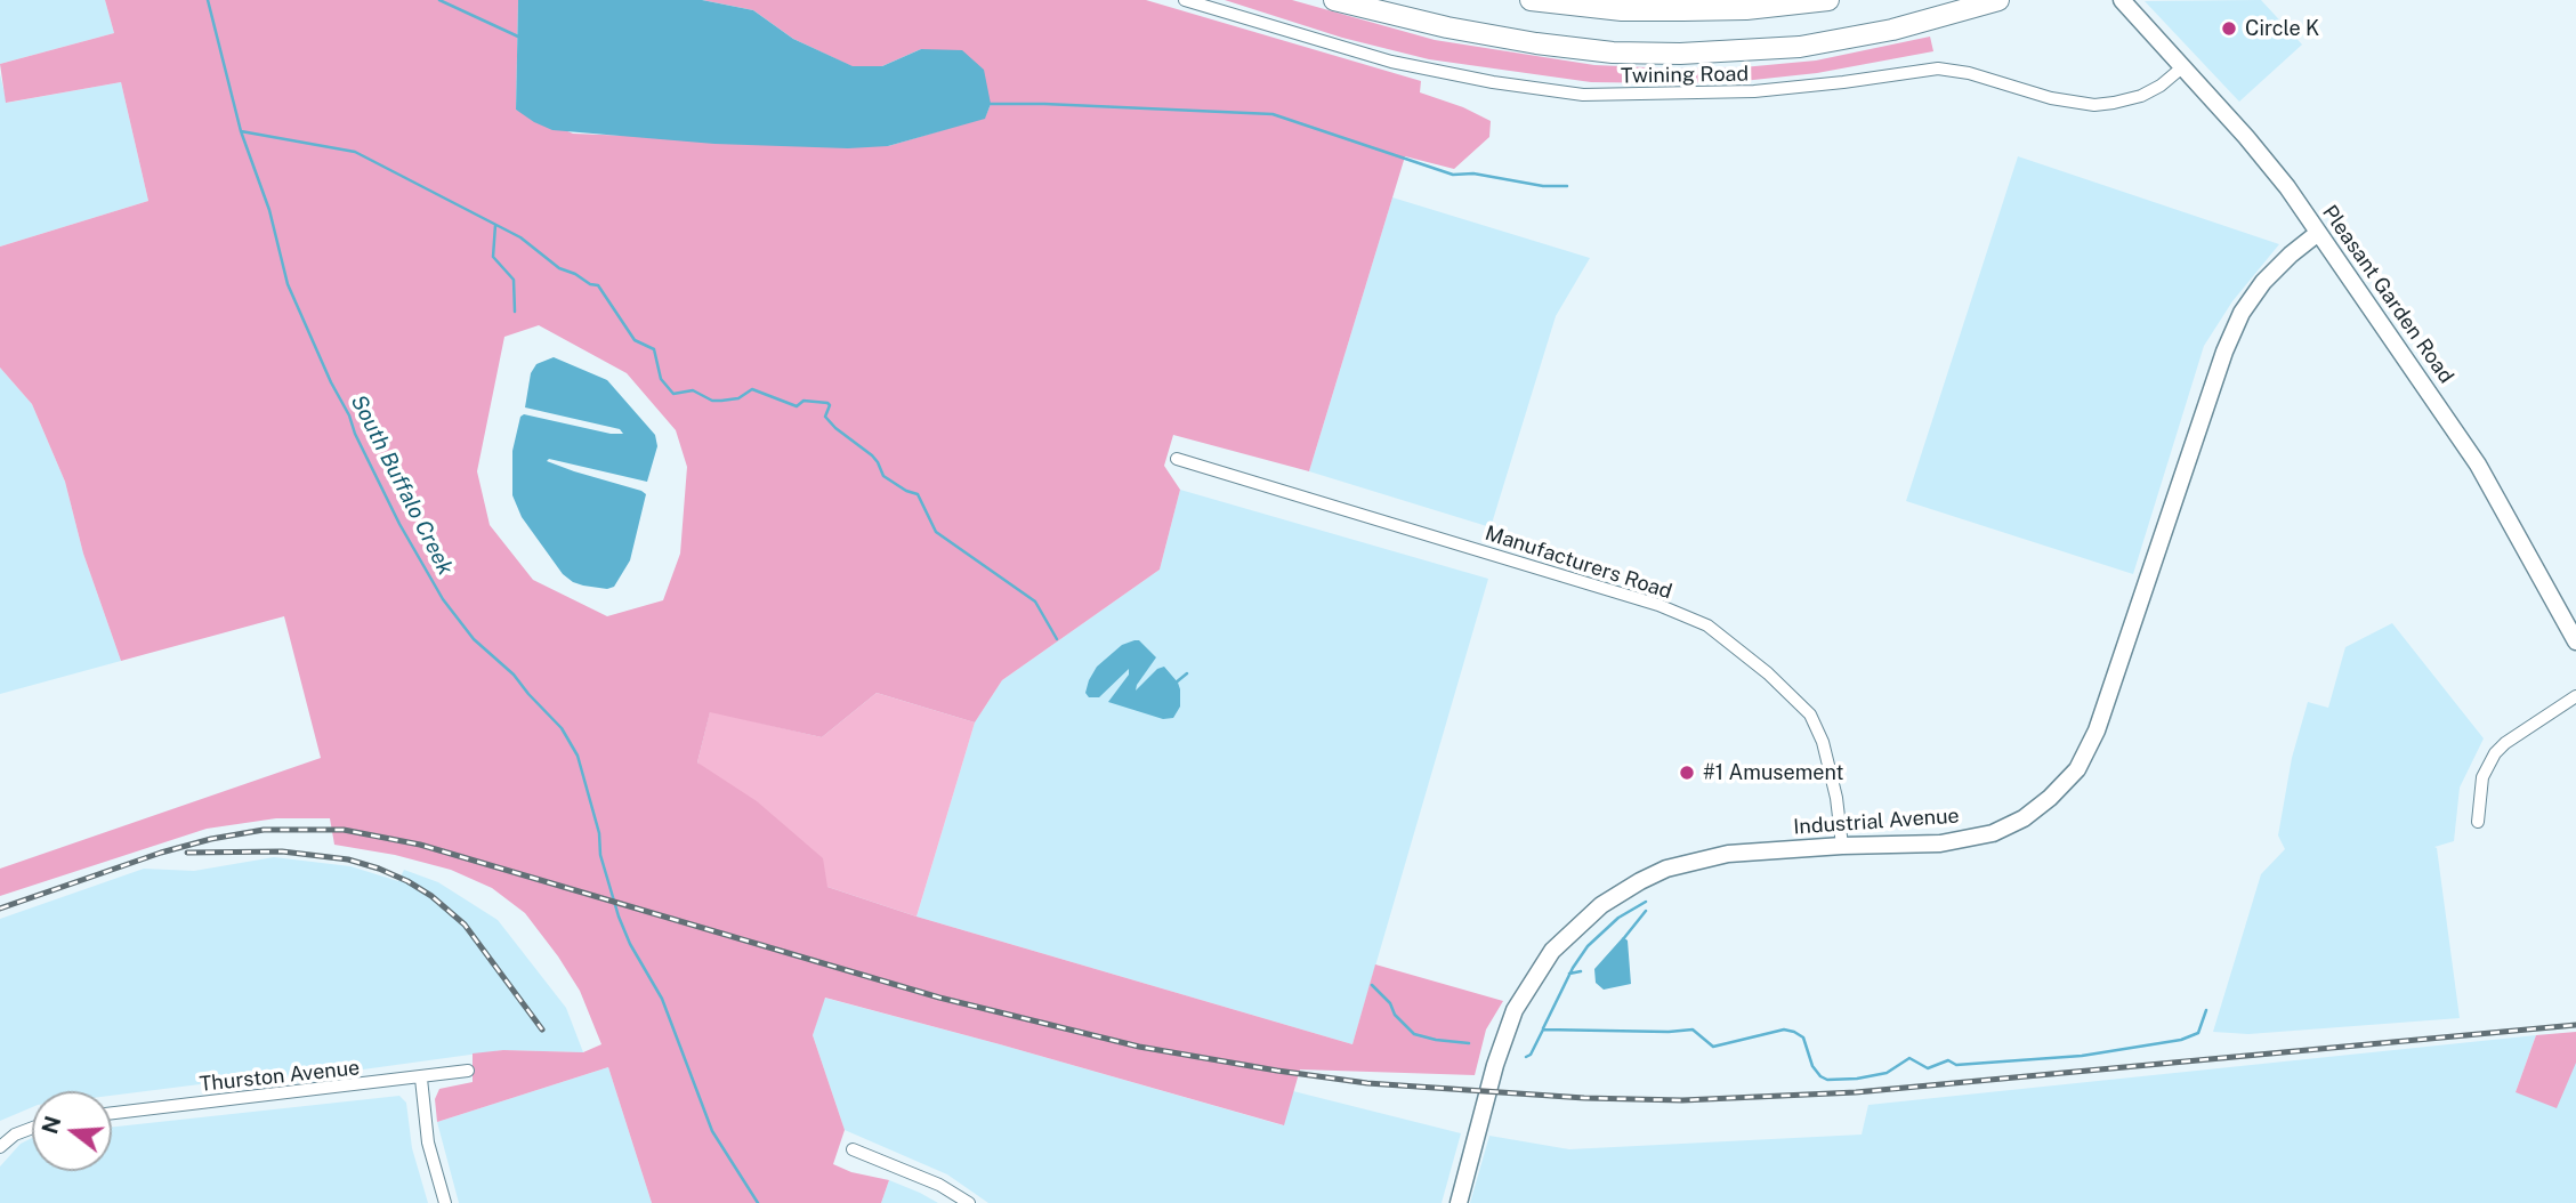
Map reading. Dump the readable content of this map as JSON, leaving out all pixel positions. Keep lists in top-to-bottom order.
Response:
{
  "streets": {
    "main road": ["Pleasant Garden Road", "Industrial Avenue"],
    "street": ["Twining Road", "Manufacturers Road", "Thurston Avenue"]
  },
  "crossings": [
    ["Twining Road", "Pleasant Garden Road"],
    ["Pleasant Garden Road", "Industrial Avenue"],
    ["Manufacturers Road", "Industrial Avenue"]
  ],
  "water": ["South Buffalo Creek"],
  "places": ["Circle K", "#1 Amusement"],
  "north": "left"
}
